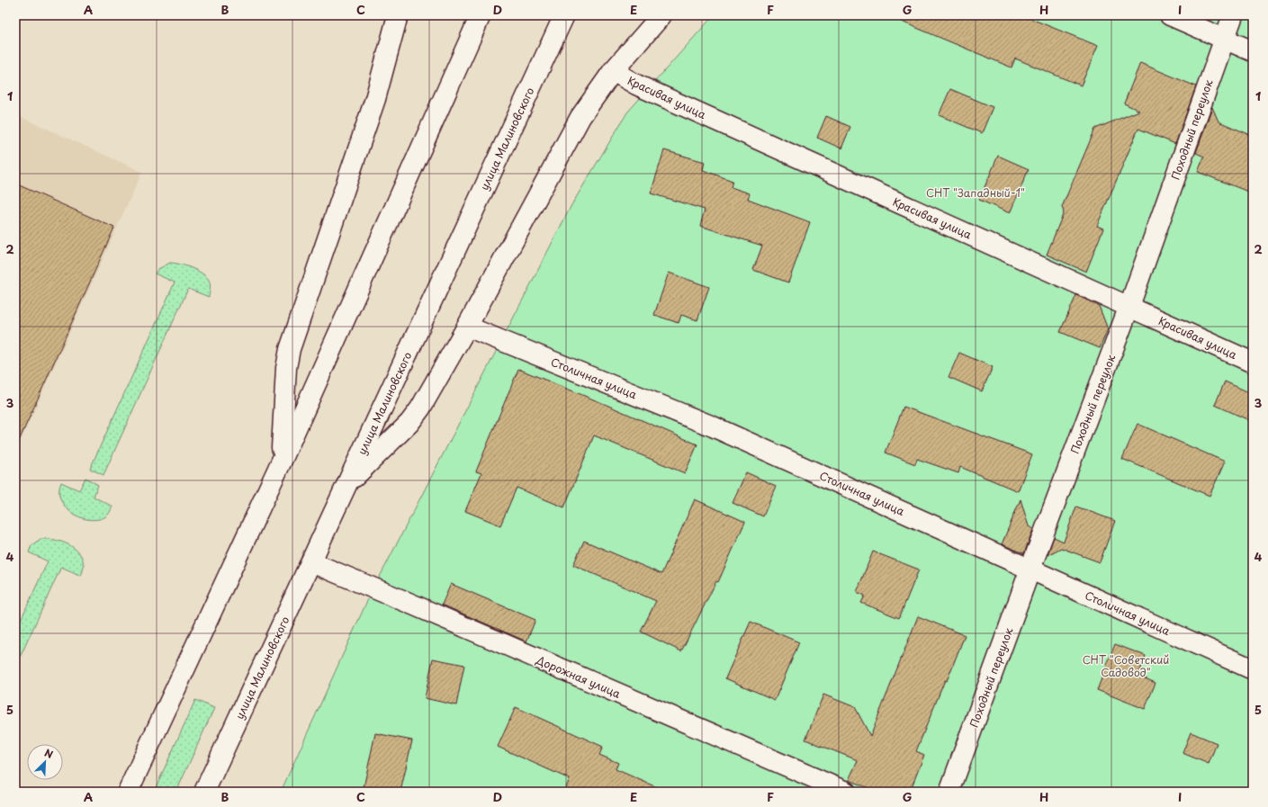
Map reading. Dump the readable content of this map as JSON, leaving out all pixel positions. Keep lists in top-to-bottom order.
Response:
{
  "streets": {
    "main road": [
      "Красивая улица",
      "Походный переулок",
      "улица Малиновского",
      "Столичная улица",
      "Дорожная улица"
    ]
  },
  "crossings": [
    ["Красивая улица", "Походный переулок"],
    ["Походный переулок", "Столичная улица"],
    ["улица Малиновского", "Дорожная улица"]
  ],
  "parks": ["СНТ \"Западный-1\"", "СНТ \"Советский Садовод\""],
  "north": "top right",
  "grid": {
    "columns": [
      "A",
      "B",
      "C",
      "D",
      "E",
      "F",
      "G",
      "H",
      "I"
    ],
    "rows": [
      "1",
      "2",
      "3",
      "4",
      "5"
    ]
  }
}
